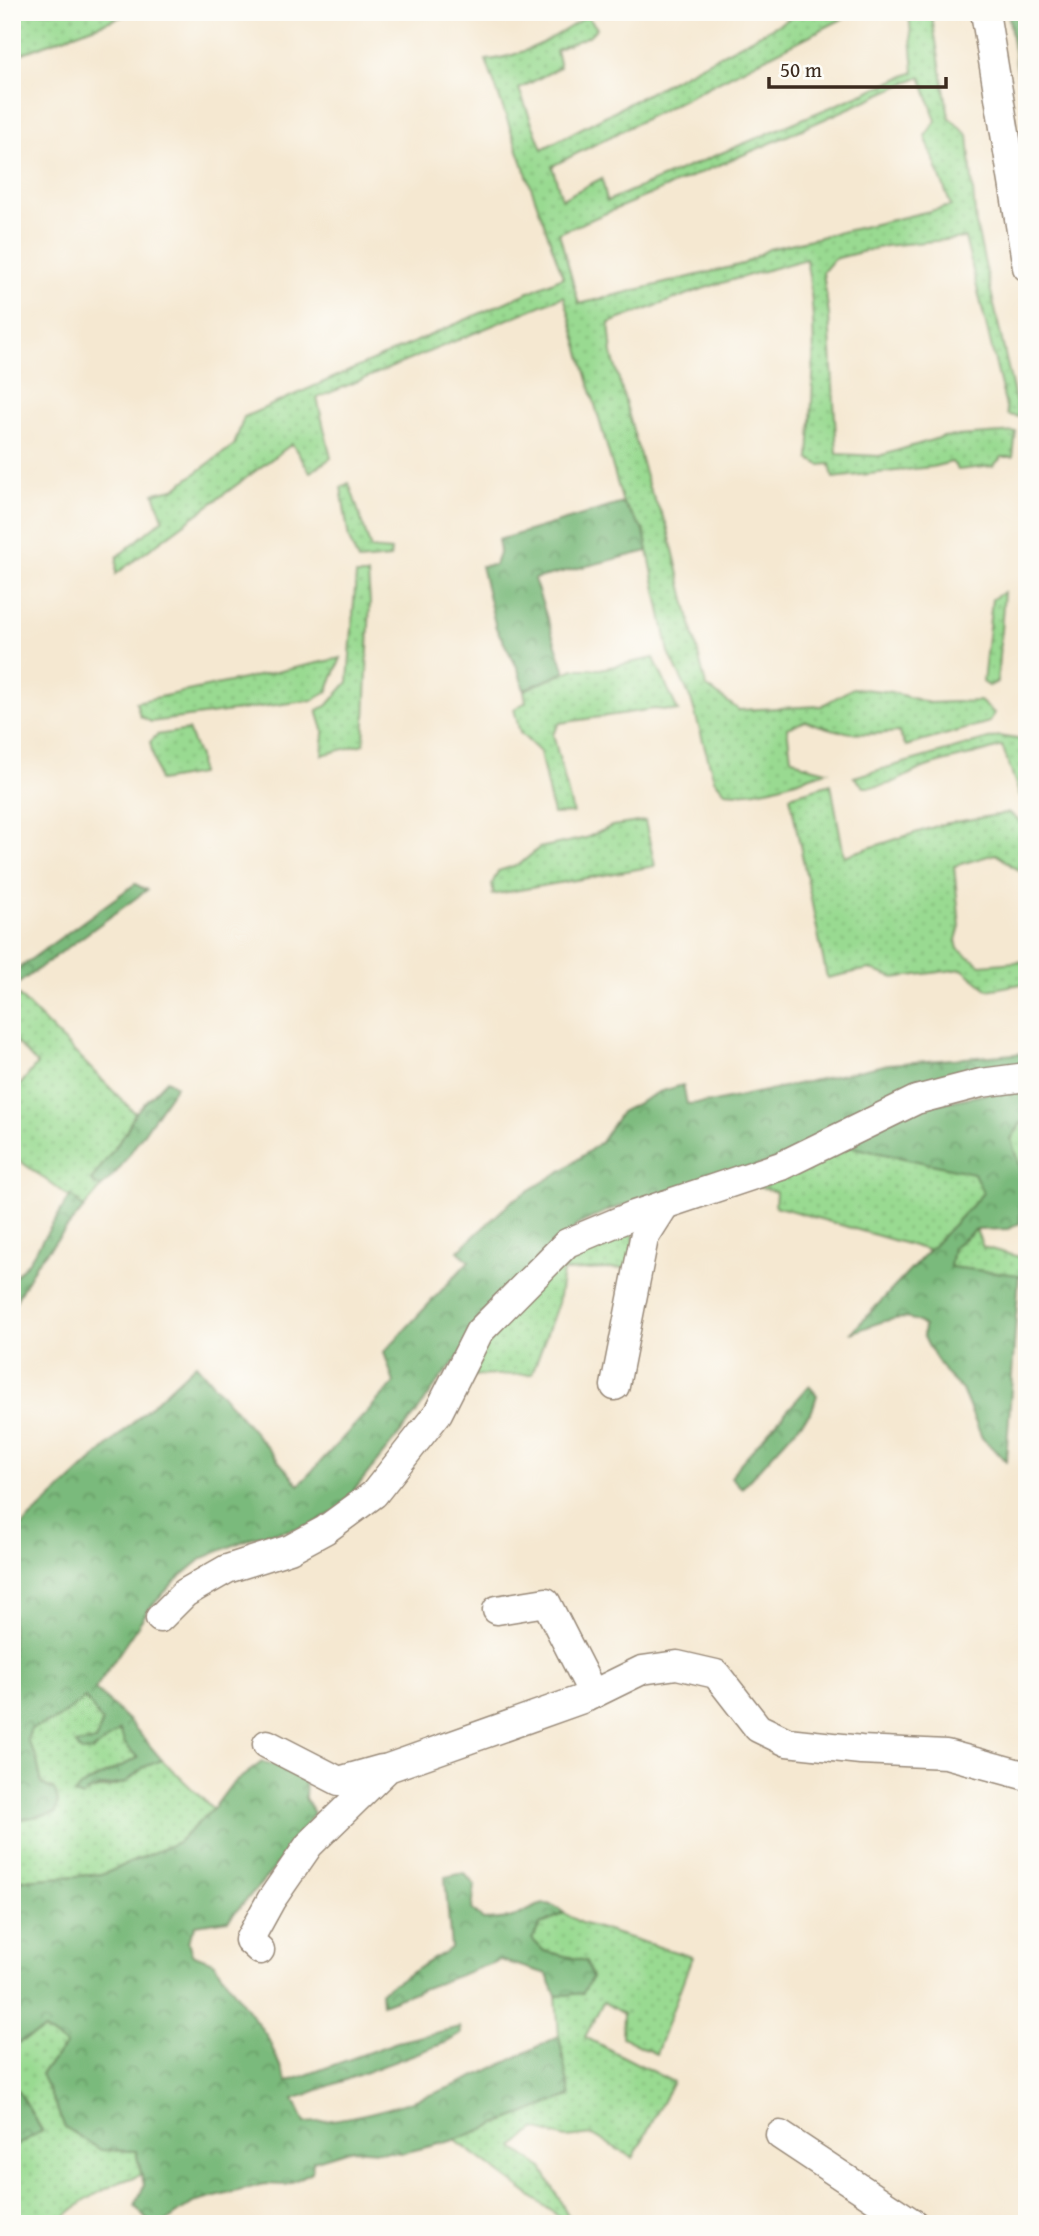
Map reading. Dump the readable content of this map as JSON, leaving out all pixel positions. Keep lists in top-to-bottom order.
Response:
{
  "scale_bar": "50 m"
}
